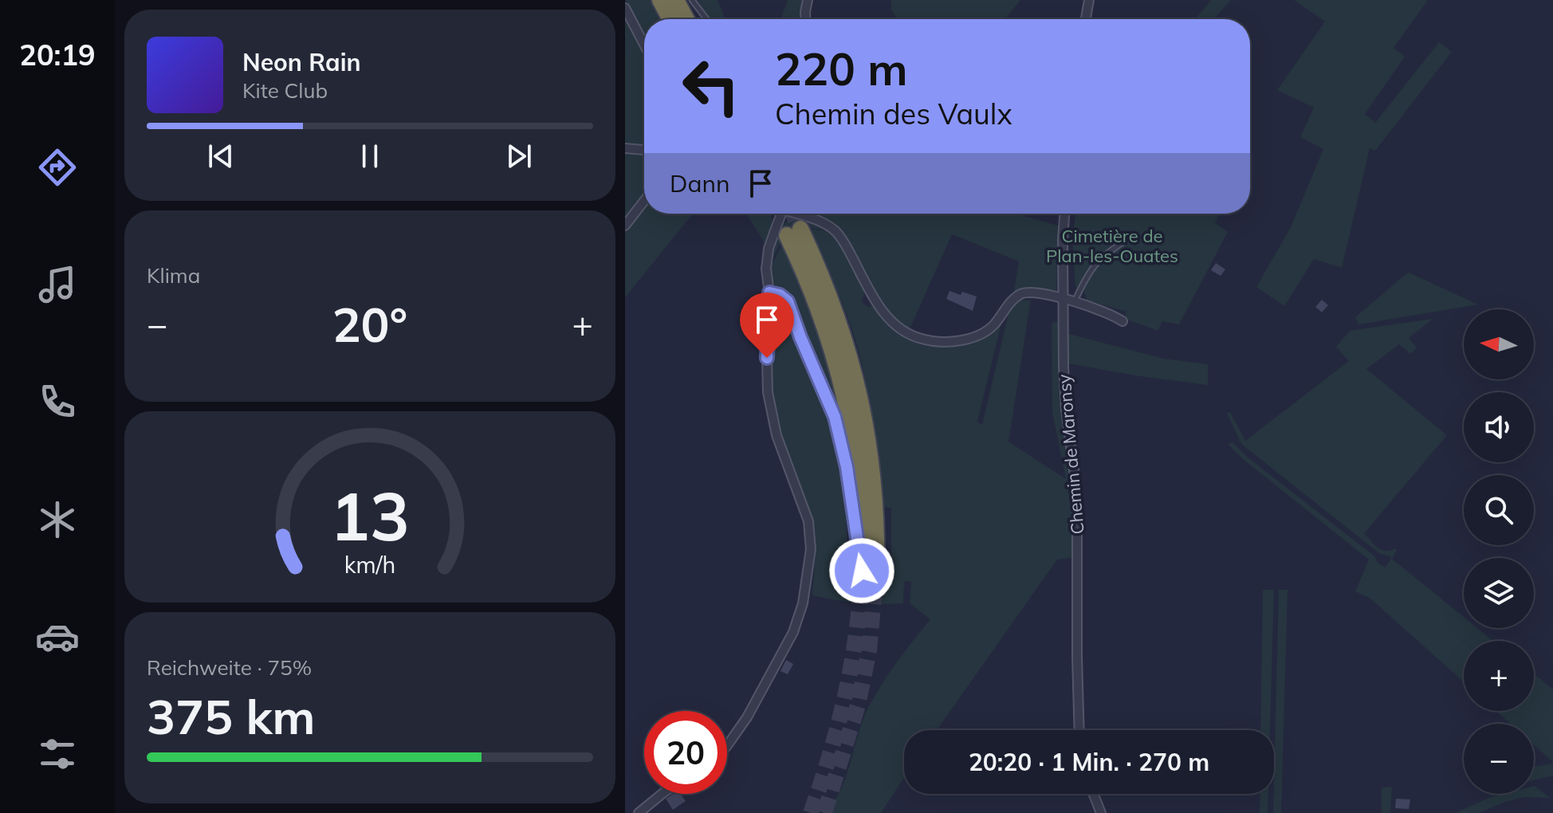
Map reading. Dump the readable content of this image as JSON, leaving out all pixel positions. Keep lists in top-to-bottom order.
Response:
{
  "streets": {
    "street": ["Chemin de Maronsy"]
  },
  "parks": ["Cimetière de Plan-les-Ouates"],
  "north": "left",
  "page": {
    "tabs": "20:19",
    "turn": ["220 m", "Chemin des Vaulx"],
    "song": ["Neon Rain", "Kite Club"],
    "then": "Dann",
    "tile": [
      "Klima",
      ["Reichweite · 75%", "375 km"]
    ],
    "heat": ["−", "20°", "+"],
    "map_buttons": ["+", "−"],
    "limit": "20",
    "trip": "20:20 · 1 Min. · 270 m",
    "gauge": ["13", "km/h"]
  }
}
